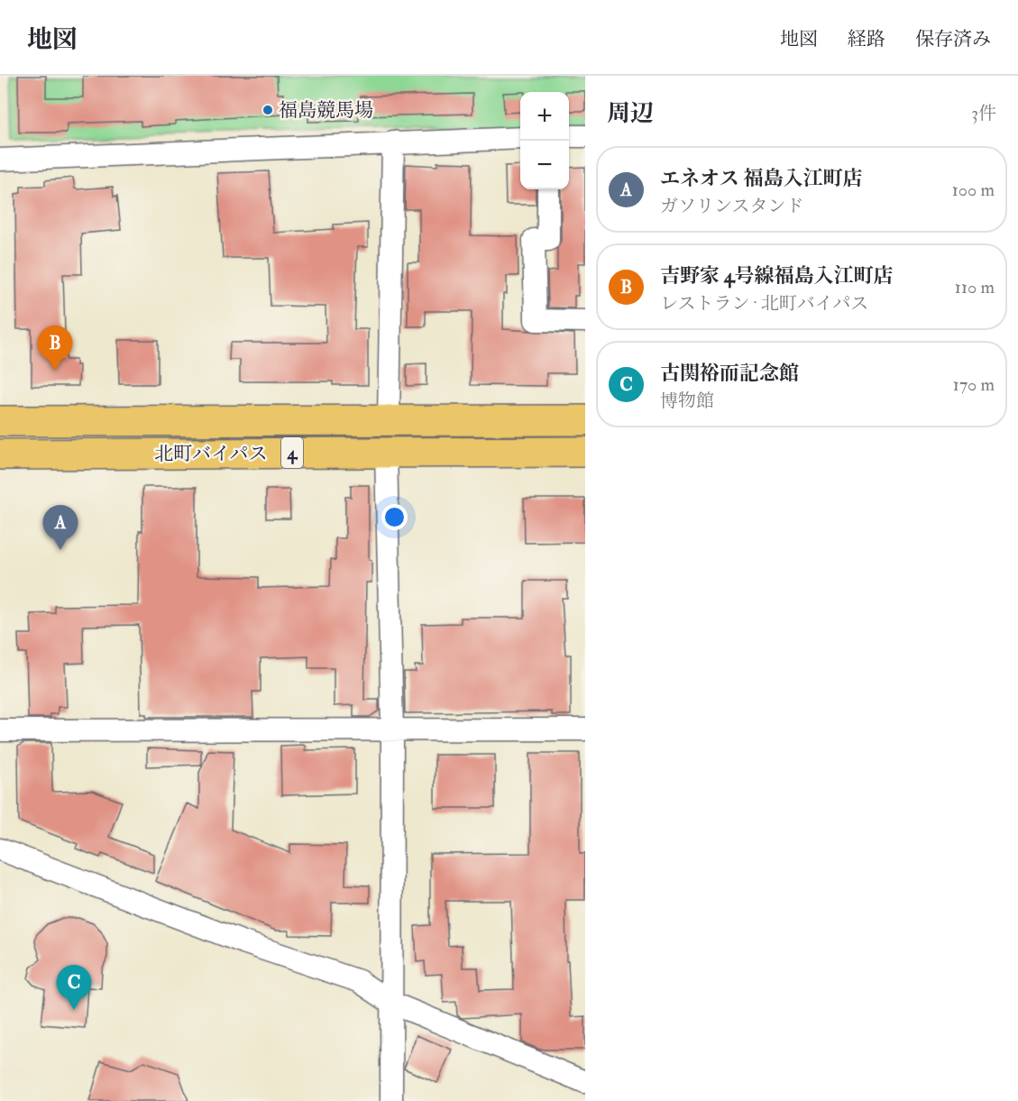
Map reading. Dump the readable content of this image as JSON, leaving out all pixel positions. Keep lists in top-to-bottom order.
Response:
{
  "streets": {
    "highway": ["4", "北町バイパス"]
  },
  "places": ["福島競馬場"],
  "page": {
    "header": "地図",
    "nav": ["地図", "経路", "保存済み"],
    "heading": ["周辺", "3件"],
    "map_buttons": ["+", "−"],
    "list": [
      {
        "mark": "A",
        "name": "エネオス 福島入江町店",
        "note": "ガソリンスタンド",
        "value": "100 m"
      },
      {
        "mark": "B",
        "name": "吉野家 4号線福島入江町店",
        "note": "レストラン · 北町バイパス",
        "value": "110 m"
      },
      {
        "mark": "C",
        "name": "古関裕而記念館",
        "note": "博物館",
        "value": "170 m"
      }
    ],
    "pins": ["B", "A", "C"]
  }
}
